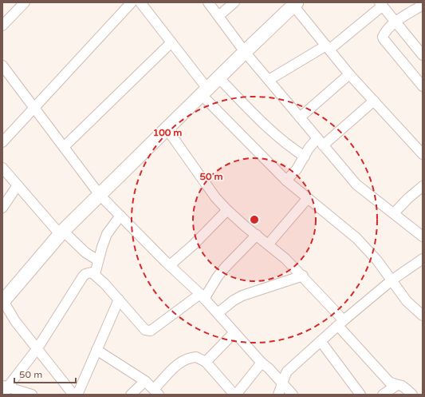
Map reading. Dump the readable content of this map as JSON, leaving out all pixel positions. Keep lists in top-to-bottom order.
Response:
{
  "scale_bar": "50 m",
  "rings": ["100 m", "50 m"]
}
